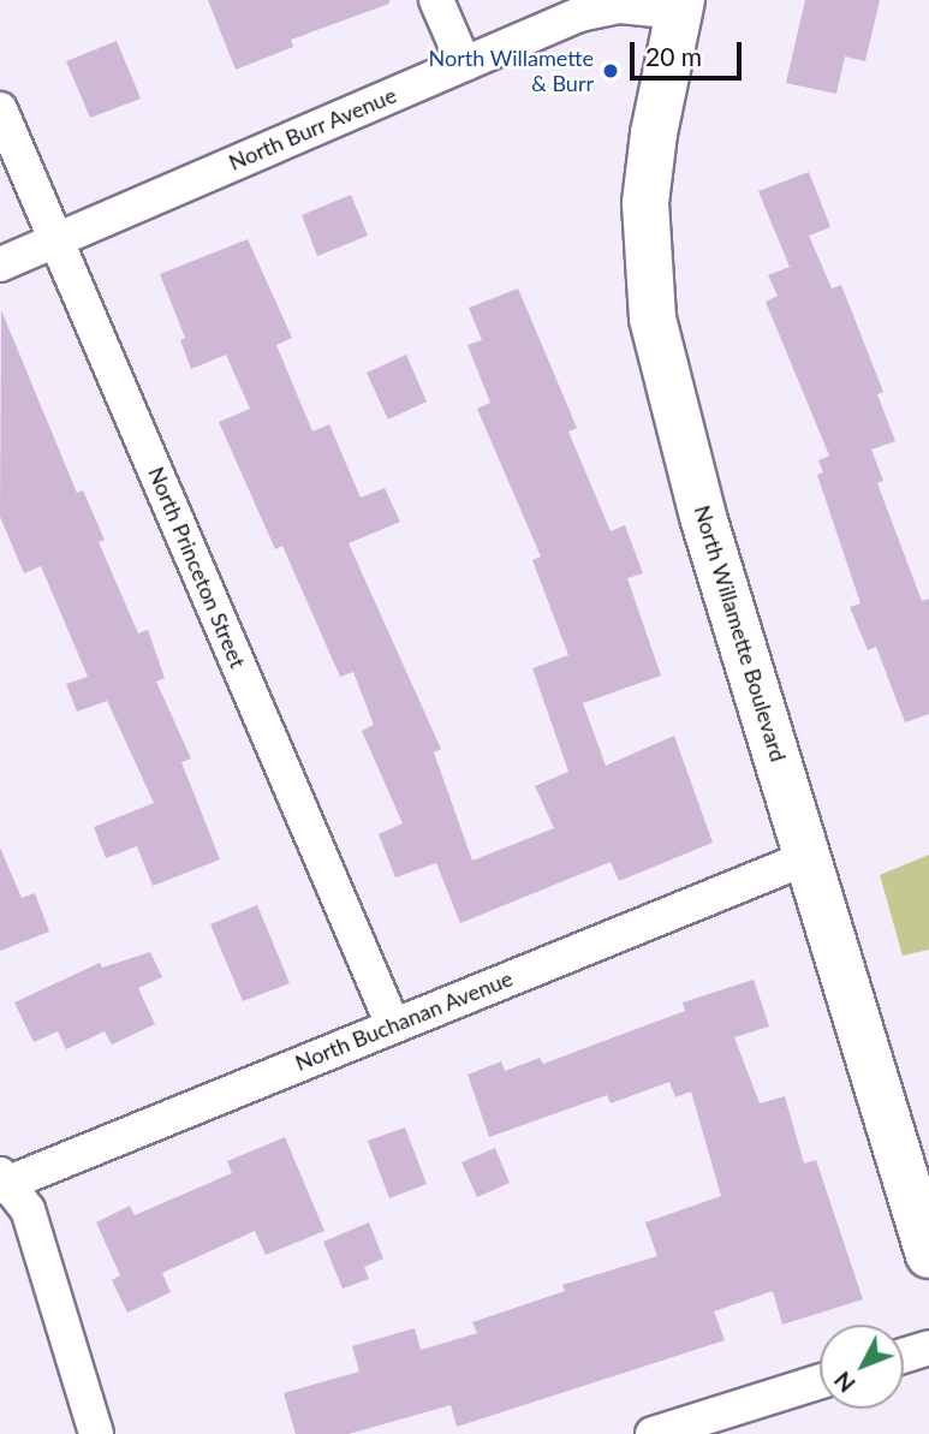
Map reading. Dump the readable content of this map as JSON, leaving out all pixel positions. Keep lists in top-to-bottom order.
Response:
{
  "streets": {
    "main road": ["North Willamette Boulevard"],
    "street": ["North Burr Avenue", "North Princeton Street", "North Buchanan Avenue"]
  },
  "crossings": [
    ["North Burr Avenue", "North Princeton Street"],
    ["North Burr Avenue", "North Willamette Boulevard"],
    ["North Princeton Street", "North Buchanan Avenue"],
    ["North Willamette Boulevard", "North Buchanan Avenue"]
  ],
  "places": ["North Willamette & Burr"],
  "scale_bar": "20 m",
  "north": "bottom left"
}
